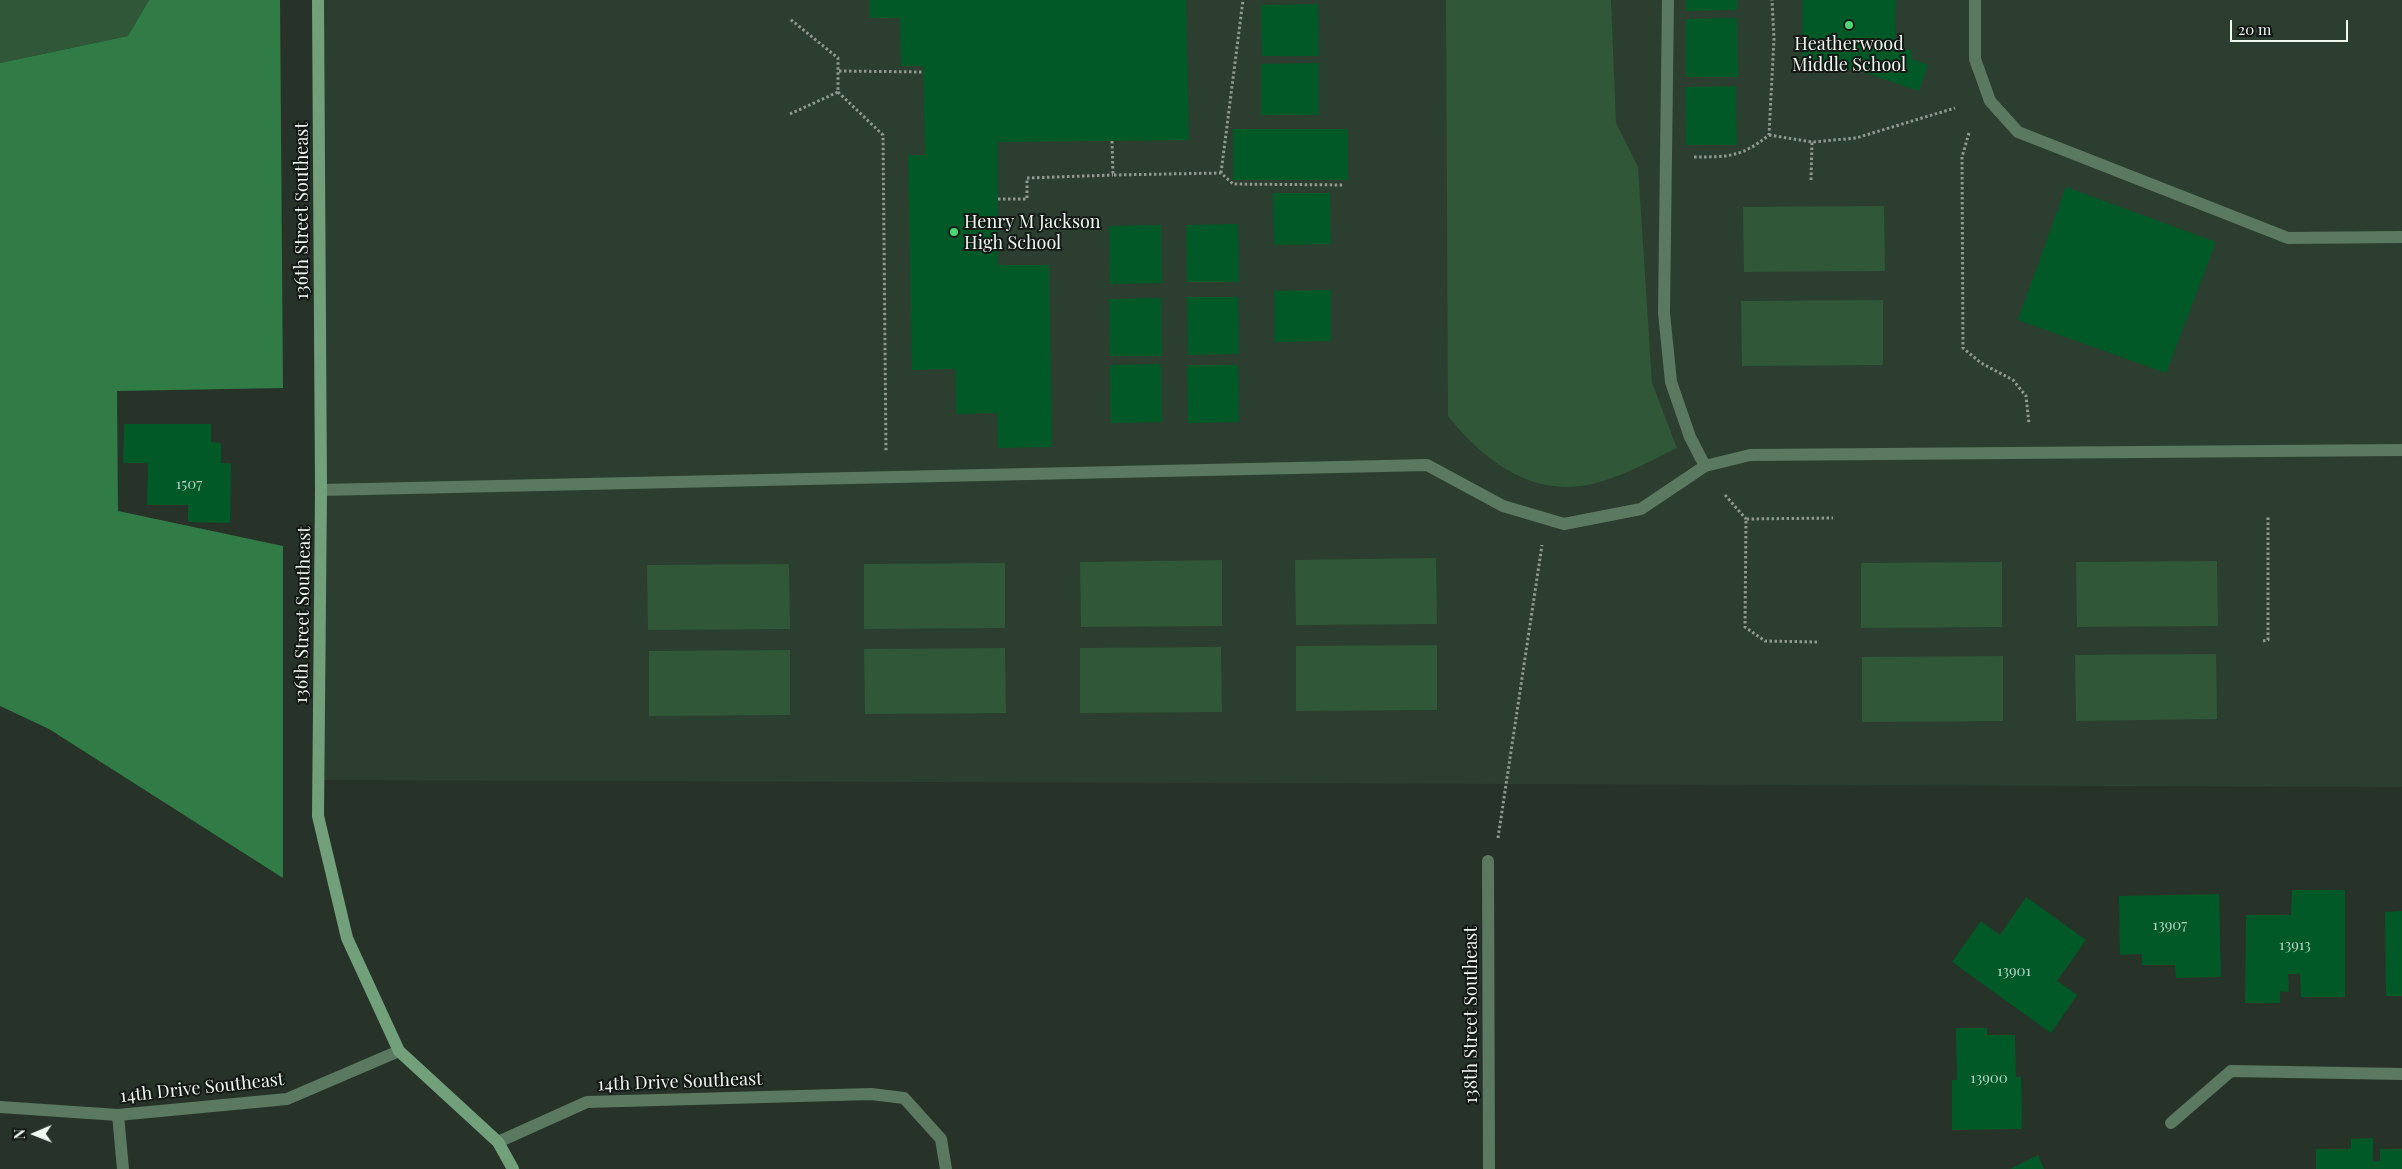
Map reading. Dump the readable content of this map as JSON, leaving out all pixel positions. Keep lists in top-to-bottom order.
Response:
{
  "streets": {
    "street": ["136th Street Southeast", "138th Street Southeast", "14th Drive Southeast"]
  },
  "crossings": [
    ["136th Street Southeast", "14th Drive Southeast"]
  ],
  "places": ["Heatherwood Middle School", "Henry M Jackson High School"],
  "house_numbers": [
    "1507",
    "13907",
    "13913",
    "13901",
    "13900"
  ],
  "scale_bar": "20 m",
  "north": "left"
}
